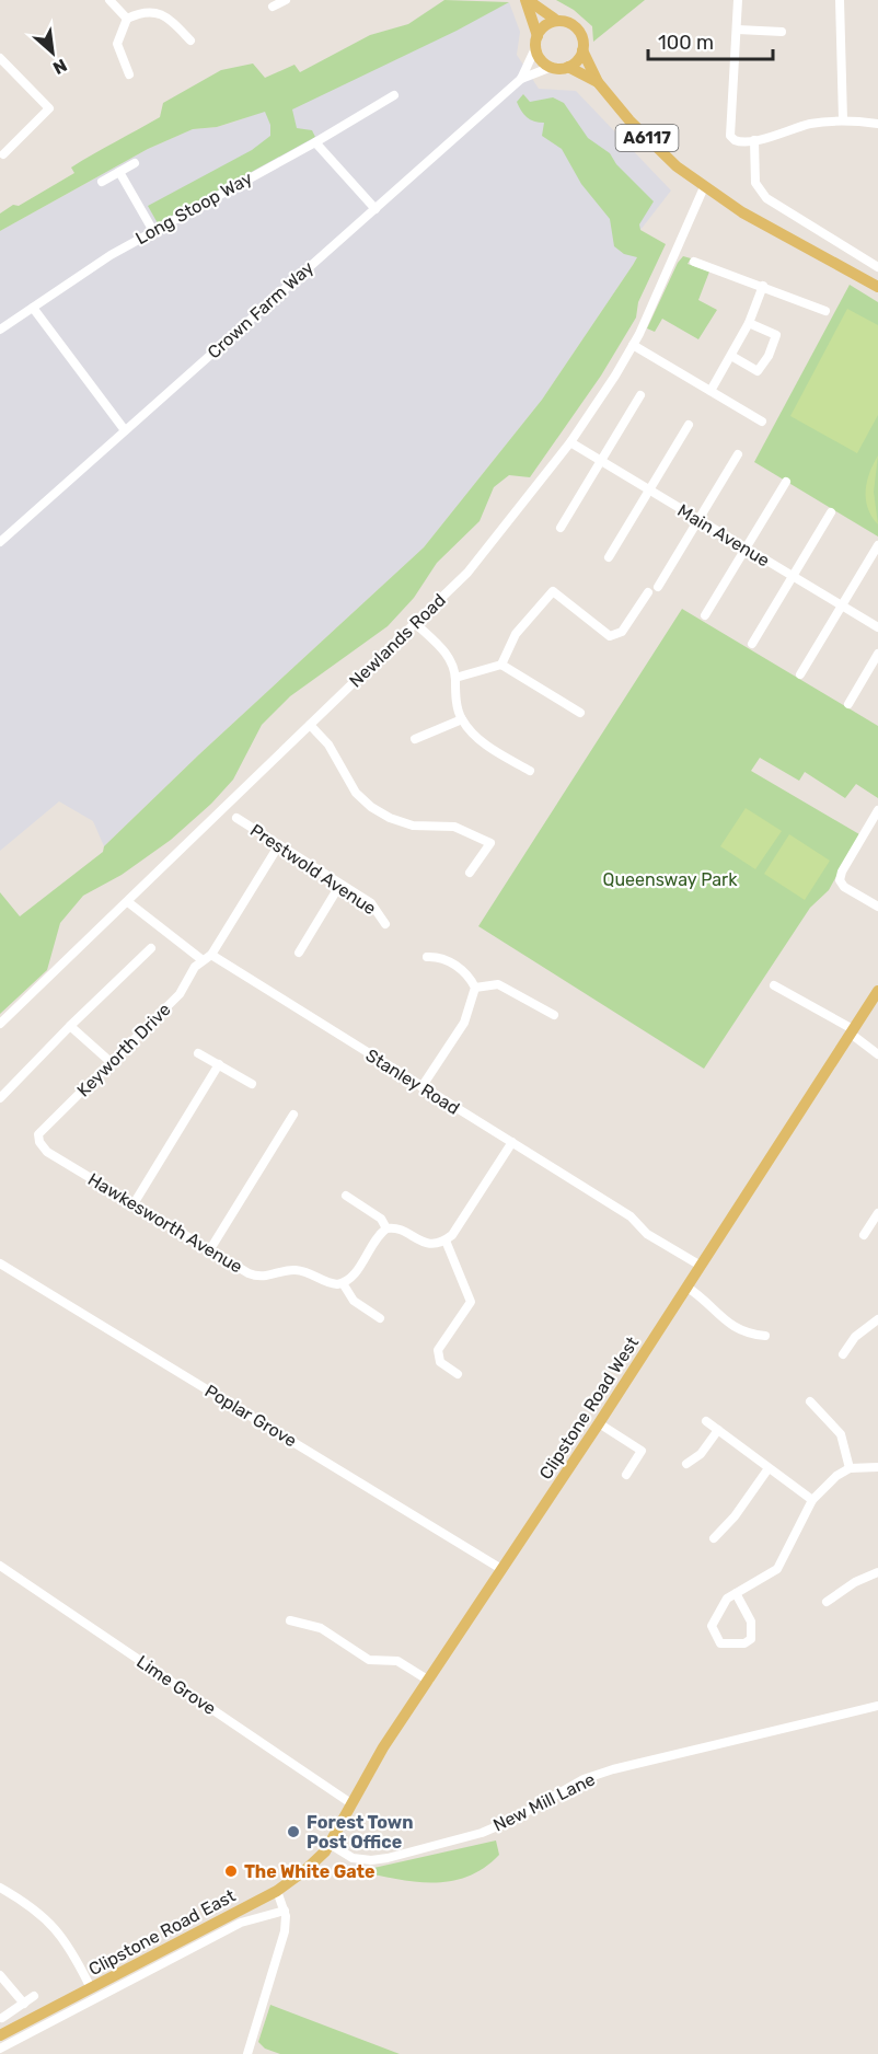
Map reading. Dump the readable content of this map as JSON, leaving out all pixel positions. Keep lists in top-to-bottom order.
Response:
{
  "streets": {
    "main road": ["A6117", "Clipstone Road West", "Clipstone Road East"],
    "street": [
      "Long Stoop Way",
      "Crown Farm Way",
      "Main Avenue",
      "Newlands Road",
      "Prestwold Avenue",
      "Keyworth Drive",
      "Stanley Road",
      "Hawkesworth Avenue",
      "Poplar Grove",
      "Lime Grove",
      "New Mill Lane"
    ]
  },
  "crossings": [
    ["A6117", "Crown Farm Way"],
    ["A6117", "Newlands Road"],
    ["Main Avenue", "Newlands Road"],
    ["Keyworth Drive", "Hawkesworth Avenue"],
    ["Stanley Road", "Clipstone Road West"],
    ["Clipstone Road West", "Poplar Grove"],
    ["Clipstone Road West", "Lime Grove"],
    ["Clipstone Road West", "New Mill Lane"],
    ["Clipstone Road West", "Clipstone Road East"],
    ["New Mill Lane", "Clipstone Road East"]
  ],
  "parks": ["Queensway Park"],
  "places": ["Forest Town Post Office", "The White Gate"],
  "scale_bar": "100 m",
  "north": "bottom right"
}
